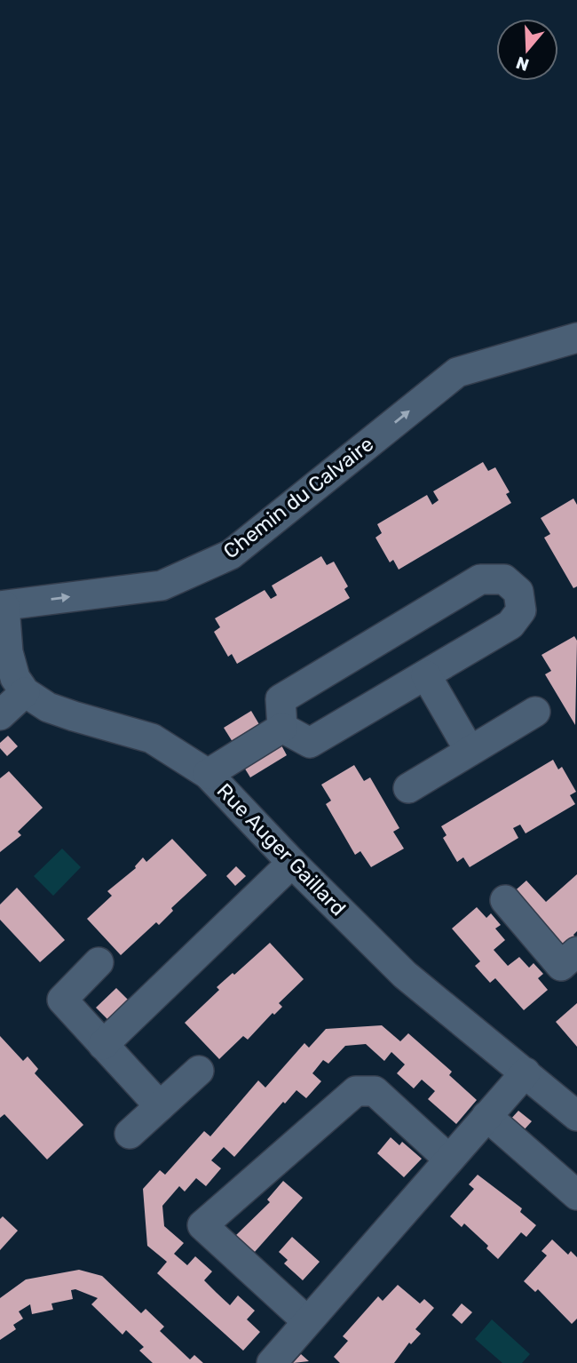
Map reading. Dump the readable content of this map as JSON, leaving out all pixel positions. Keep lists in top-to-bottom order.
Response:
{
  "streets": {
    "street": ["Chemin du Calvaire", "Rue Auger Gaillard"]
  },
  "north": "bottom"
}
